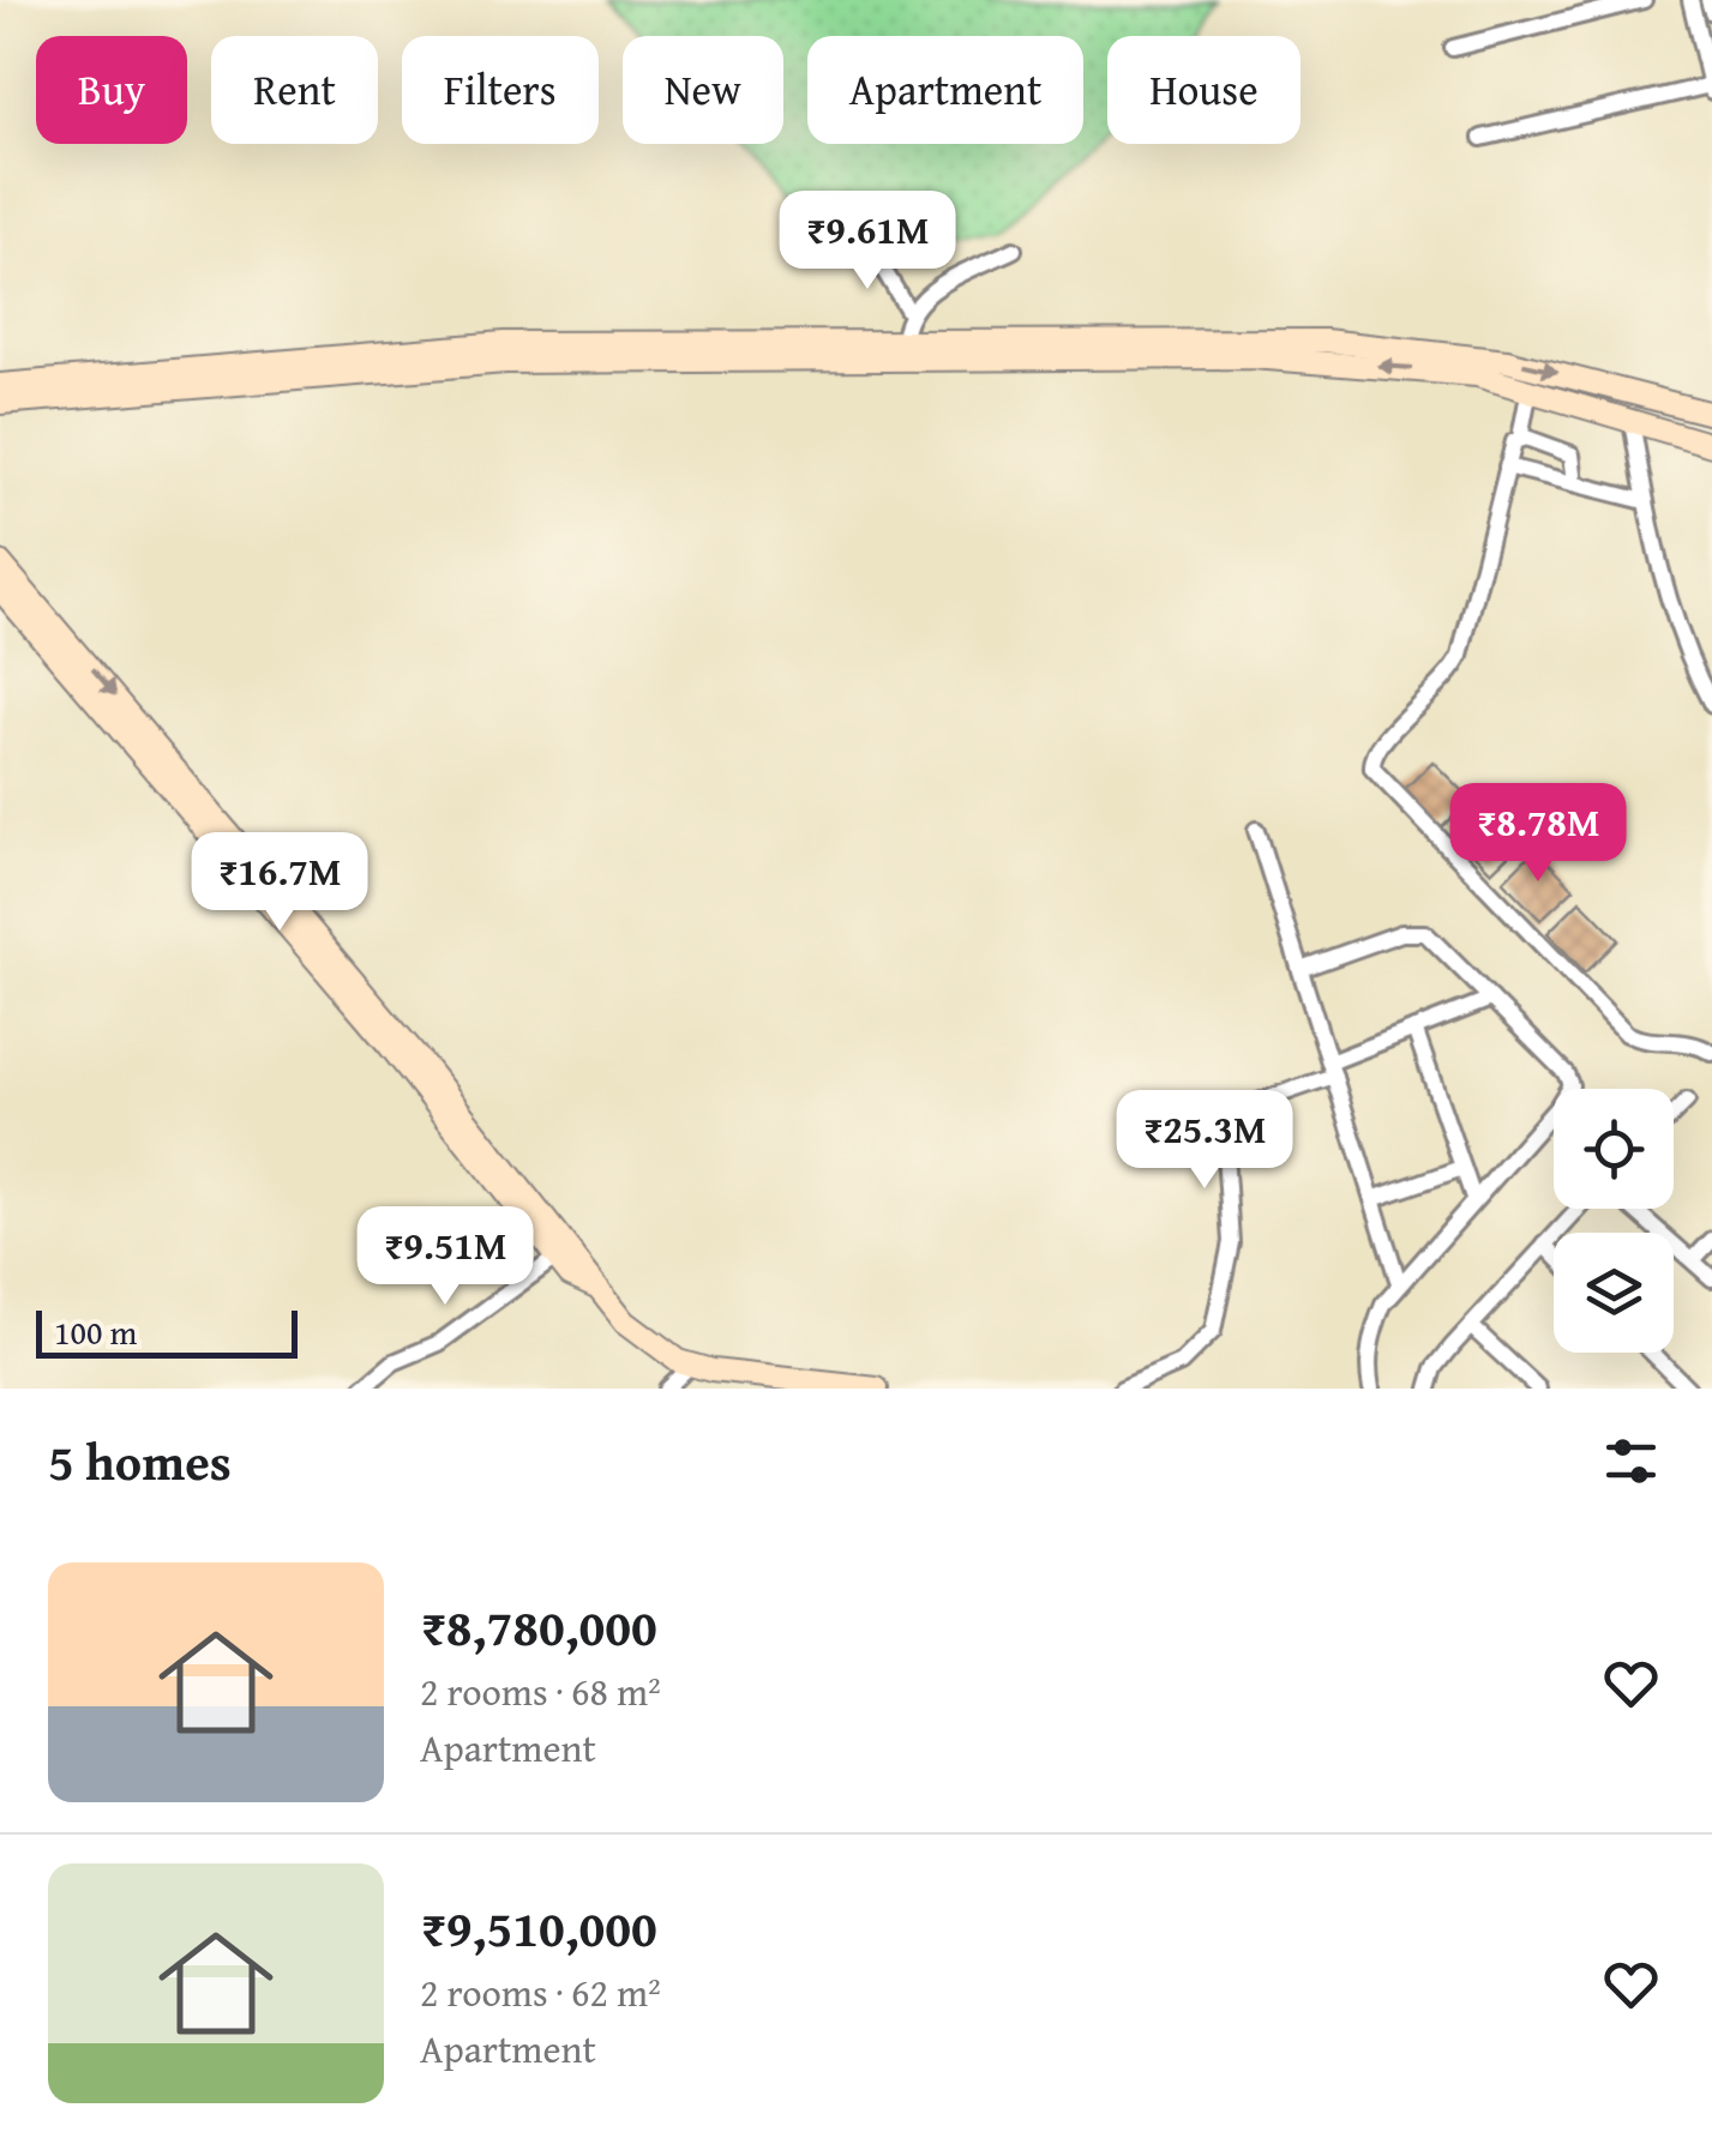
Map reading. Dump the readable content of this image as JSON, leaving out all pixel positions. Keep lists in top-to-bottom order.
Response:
{
  "scale_bar": "100 m",
  "page": {
    "chip": [
      "Buy",
      "Rent",
      "Filters",
      "New",
      "Apartment",
      "House"
    ],
    "price": [
      "₹9.61M",
      "₹8.78M",
      "₹16.7M",
      "₹25.3M",
      "₹9.51M"
    ],
    "scale": "100 m",
    "heading": "5 homes",
    "list": [
      {
        "name": "₹8,780,000",
        "note": "2 rooms · 68 m² · Apartment"
      },
      {
        "name": "₹9,510,000",
        "note": "2 rooms · 62 m² · Apartment"
      }
    ]
  }
}
